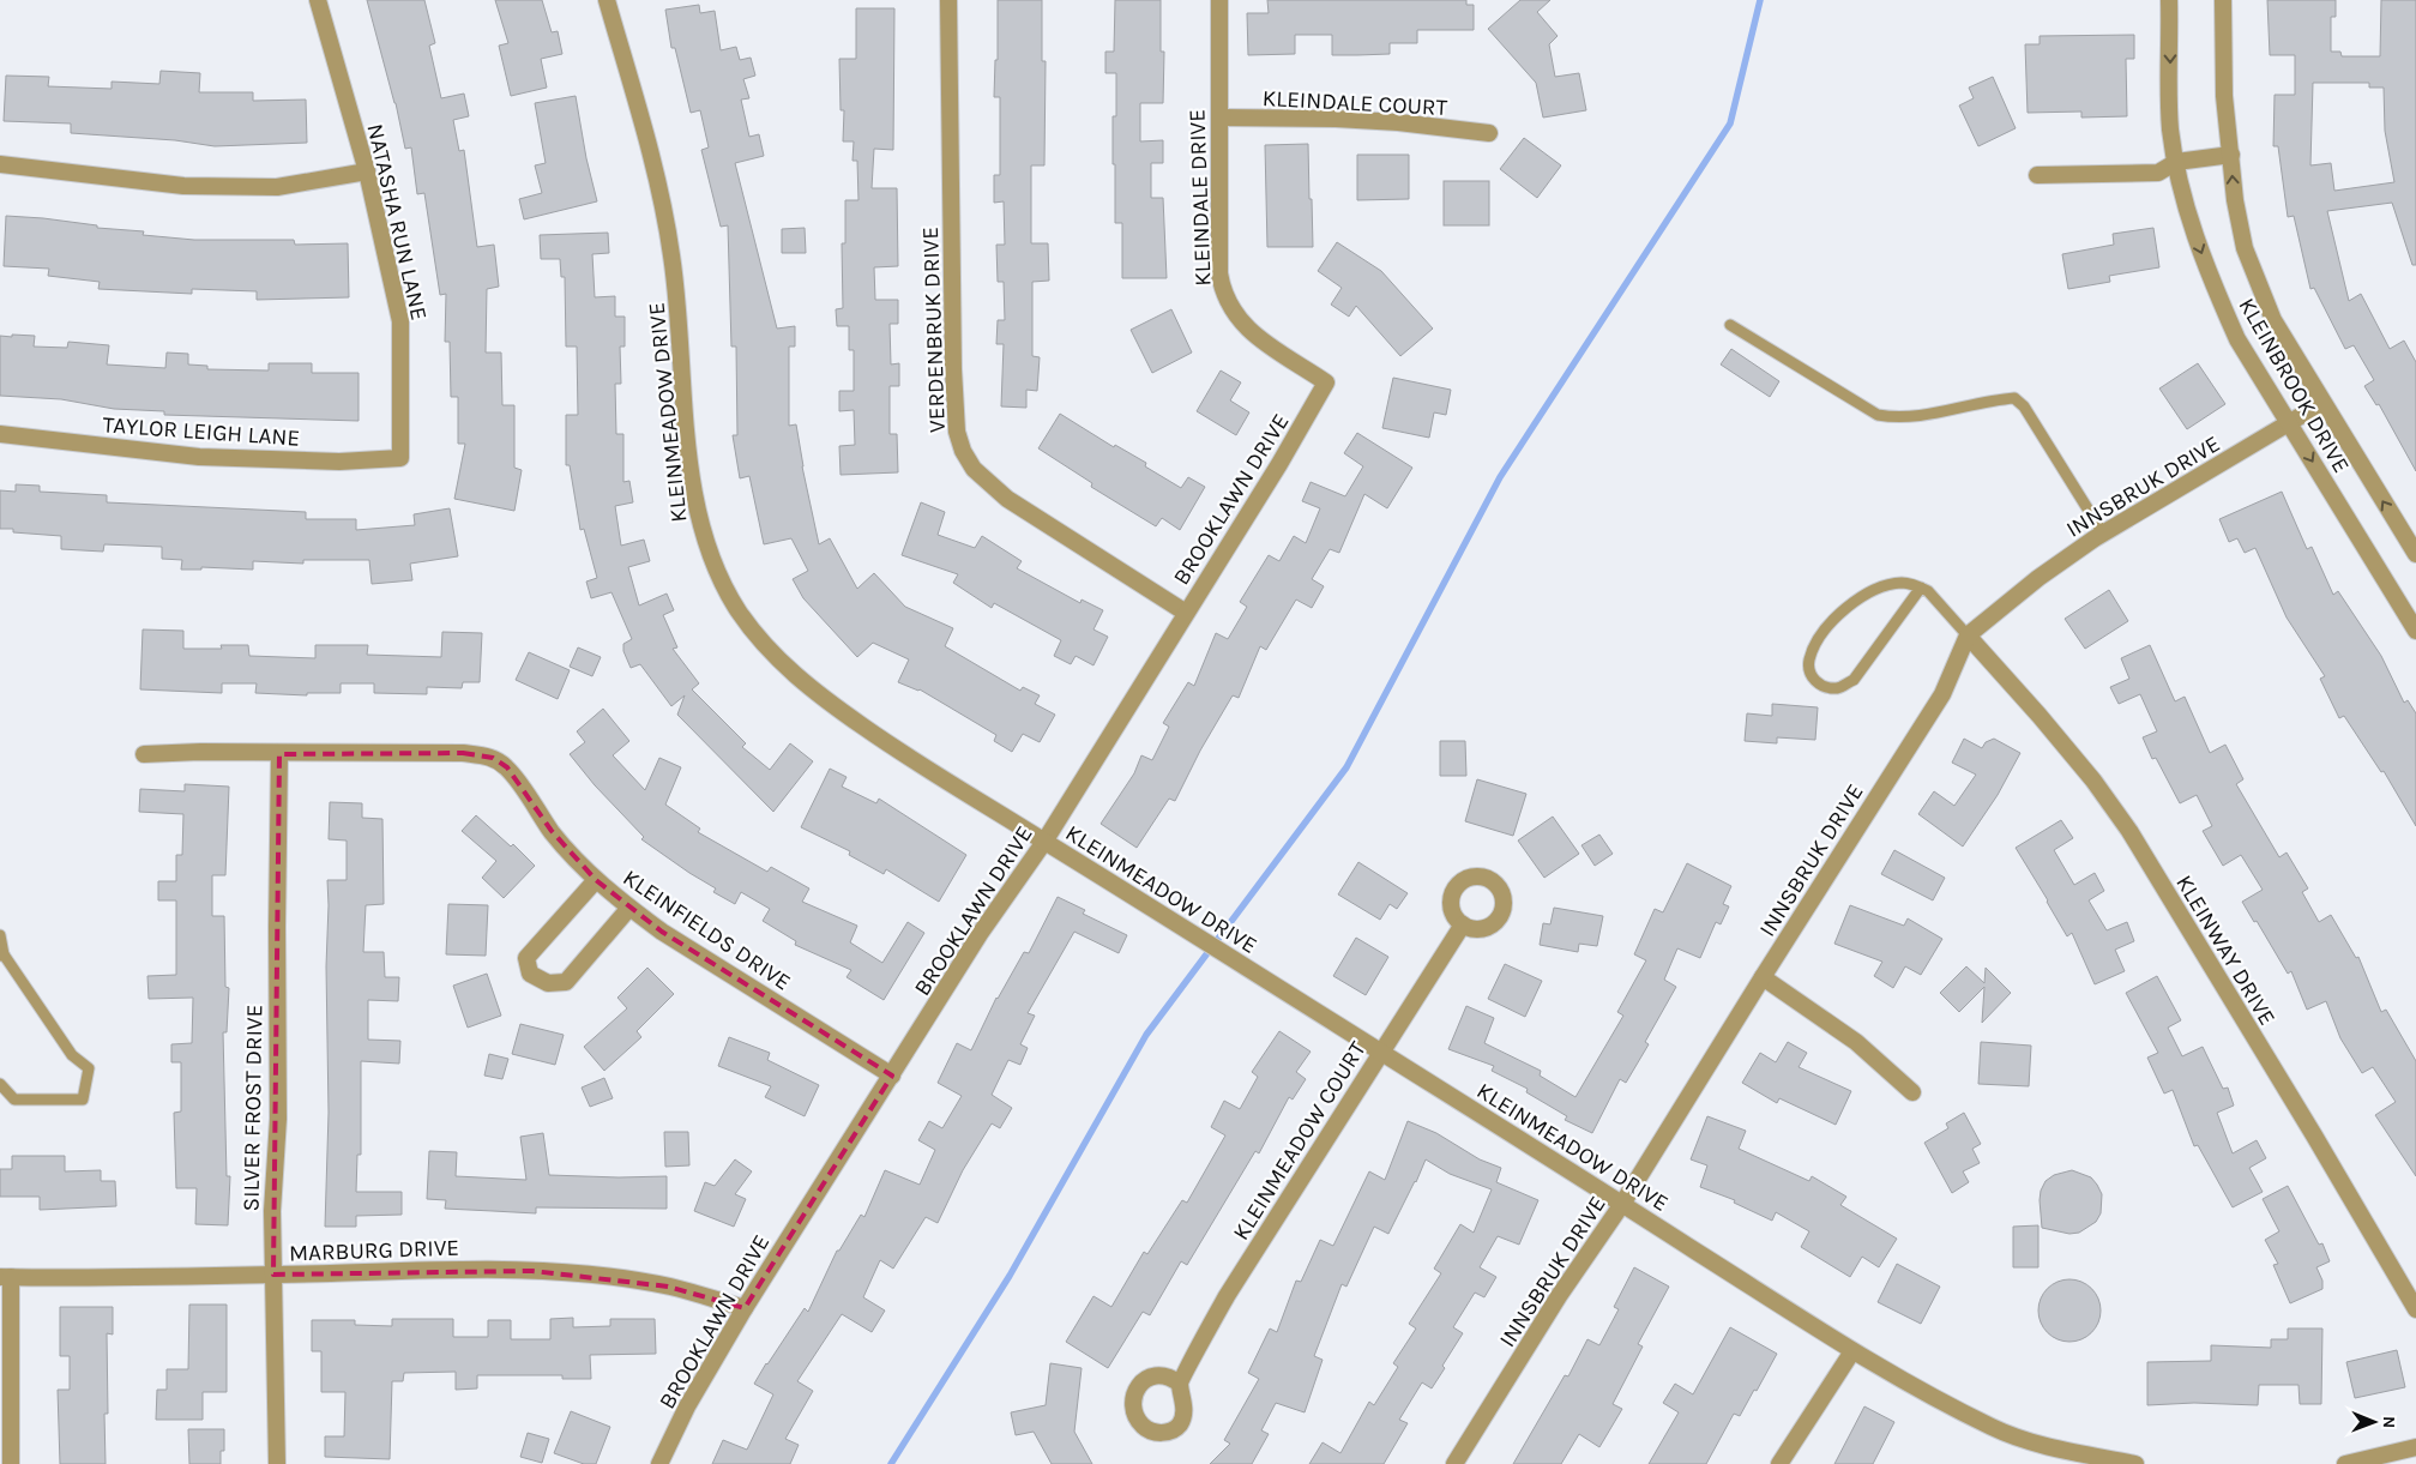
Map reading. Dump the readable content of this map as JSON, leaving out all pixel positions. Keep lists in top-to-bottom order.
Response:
{
  "streets": {
    "street": [
      "KLEINDALE COURT",
      "KLEINDALE DRIVE",
      "NATASHA RUN LANE",
      "VERDENBRUK DRIVE",
      "KLEINBROOK DRIVE",
      "KLEINMEADOW DRIVE",
      "TAYLOR LEIGH LANE",
      "INNSBRUK DRIVE",
      "BROOKLAWN DRIVE",
      "KLEINFIELDS DRIVE",
      "KLEINWAY DRIVE",
      "SILVER FROST DRIVE",
      "KLEINMEADOW COURT",
      "MARBURG DRIVE"
    ]
  },
  "crossings": [
    ["KLEINDALE COURT", "KLEINDALE DRIVE"],
    ["KLEINDALE DRIVE", "BROOKLAWN DRIVE"],
    ["NATASHA RUN LANE", "TAYLOR LEIGH LANE"],
    ["VERDENBRUK DRIVE", "BROOKLAWN DRIVE"],
    ["KLEINBROOK DRIVE", "INNSBRUK DRIVE"],
    ["KLEINMEADOW DRIVE", "INNSBRUK DRIVE"],
    ["KLEINMEADOW DRIVE", "BROOKLAWN DRIVE"],
    ["KLEINMEADOW DRIVE", "KLEINMEADOW COURT"],
    ["INNSBRUK DRIVE", "KLEINWAY DRIVE"],
    ["BROOKLAWN DRIVE", "KLEINFIELDS DRIVE"],
    ["BROOKLAWN DRIVE", "MARBURG DRIVE"],
    ["KLEINFIELDS DRIVE", "SILVER FROST DRIVE"],
    ["SILVER FROST DRIVE", "MARBURG DRIVE"]
  ],
  "north": "right"
}
